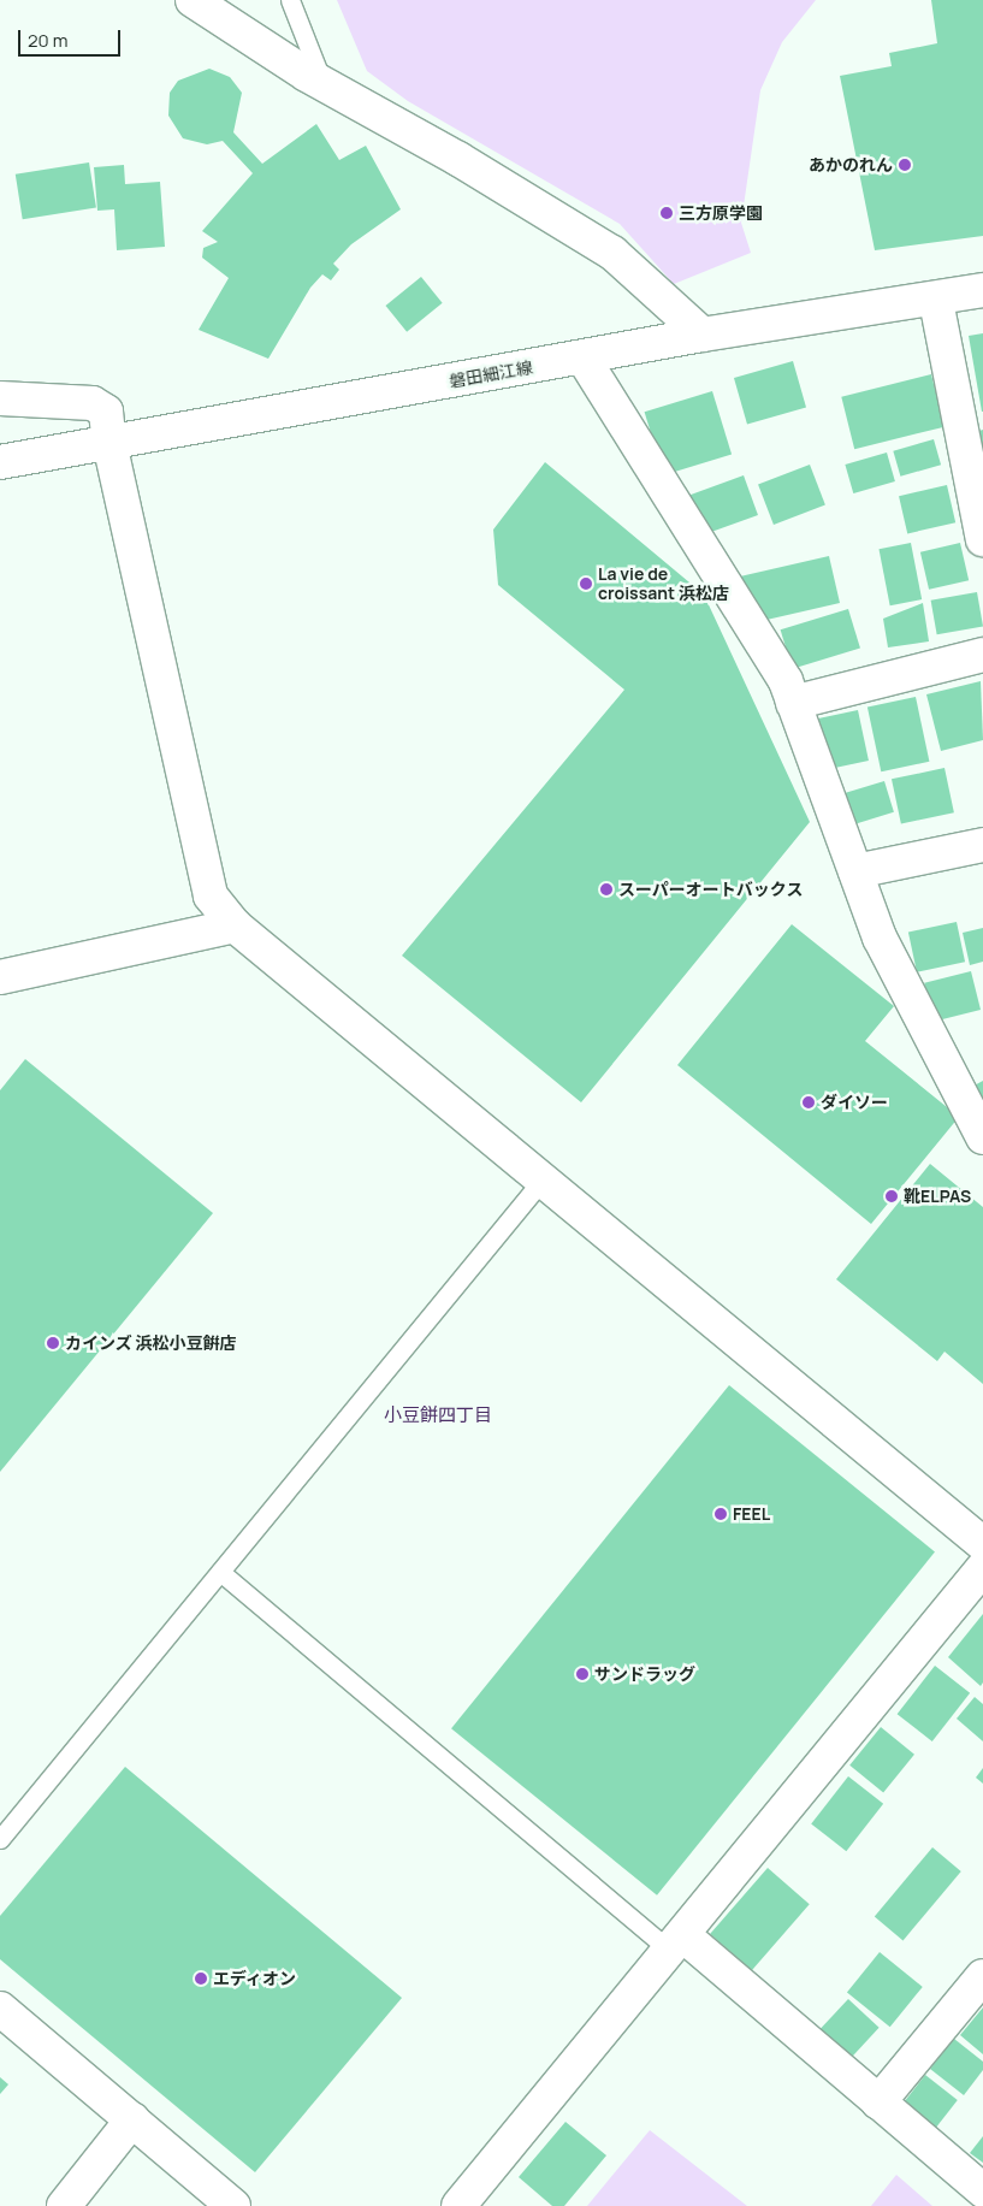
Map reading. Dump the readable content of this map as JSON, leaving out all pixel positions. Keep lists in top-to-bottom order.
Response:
{
  "streets": {
    "street": ["磐田細江線"]
  },
  "districts": ["小豆餅四丁目"],
  "places": [
    "あかのれん",
    "三方原学園",
    "La vie de croissant 浜松店",
    "スーパーオートバックス",
    "ダイソー",
    "靴ELPAS",
    "カインズ 浜松小豆餠店",
    "FEEL",
    "サンドラッグ",
    "エディオン"
  ],
  "scale_bar": "20 m"
}
